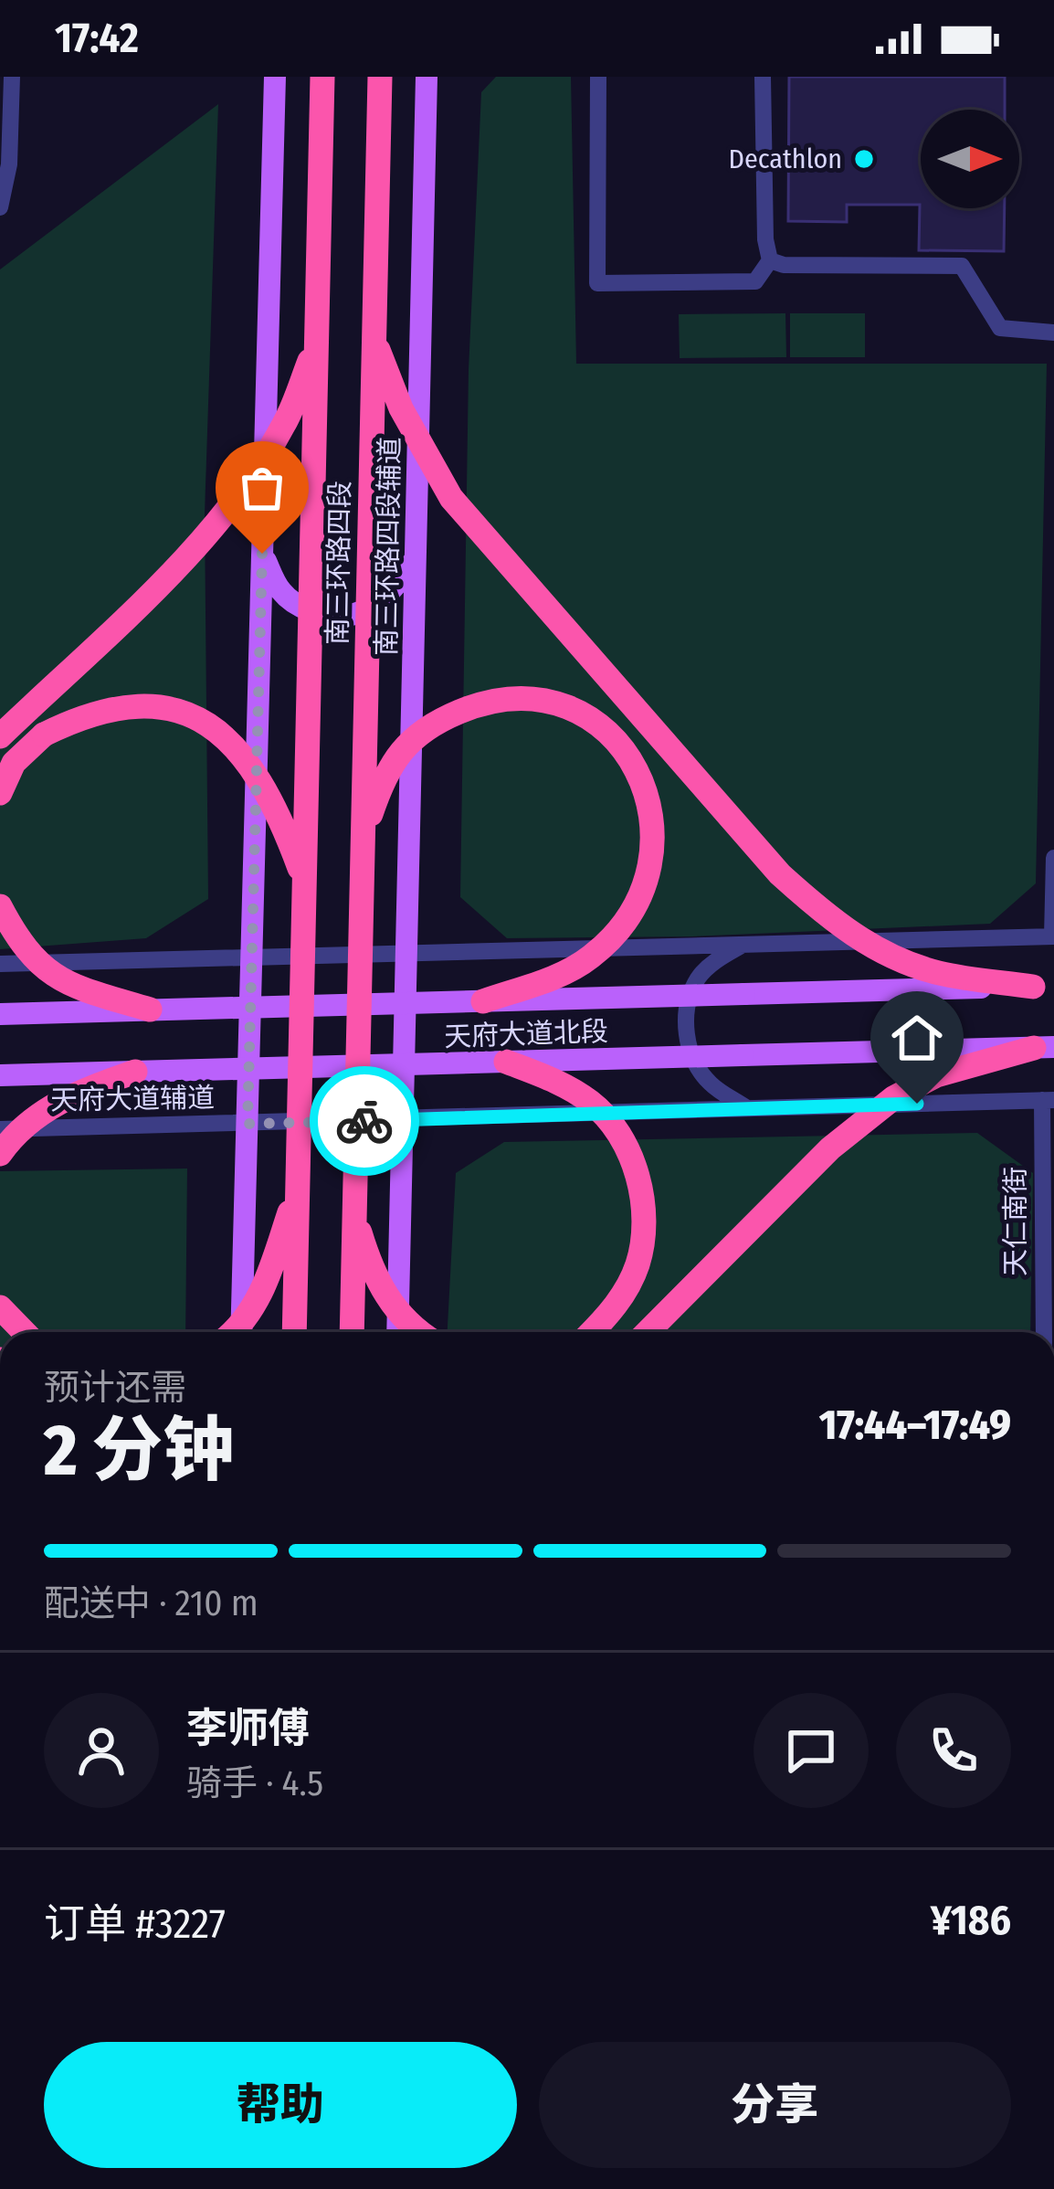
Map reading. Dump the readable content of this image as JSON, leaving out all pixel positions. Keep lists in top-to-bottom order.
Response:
{
  "streets": {
    "highway": ["南三环路四段"],
    "main road": ["南三环路四段辅道", "天府大道北段"],
    "street": ["天府大道辅道", "天仁南街"]
  },
  "crossings": [
    ["南三环路四段辅道", "天府大道辅道"],
    ["天府大道辅道", "天仁南街"]
  ],
  "places": ["Decathlon"],
  "north": "right",
  "page": {
    "status": "17:42",
    "heading": ["2 分钟", "预计还需", "17:44–17:49"],
    "panel": [
      "李师傅",
      "骑手 · 4.5",
      "订单 #3227",
      "¥186"
    ],
    "bar": "配送中 · 210 m",
    "buttons": ["帮助", "分享"]
  }
}
